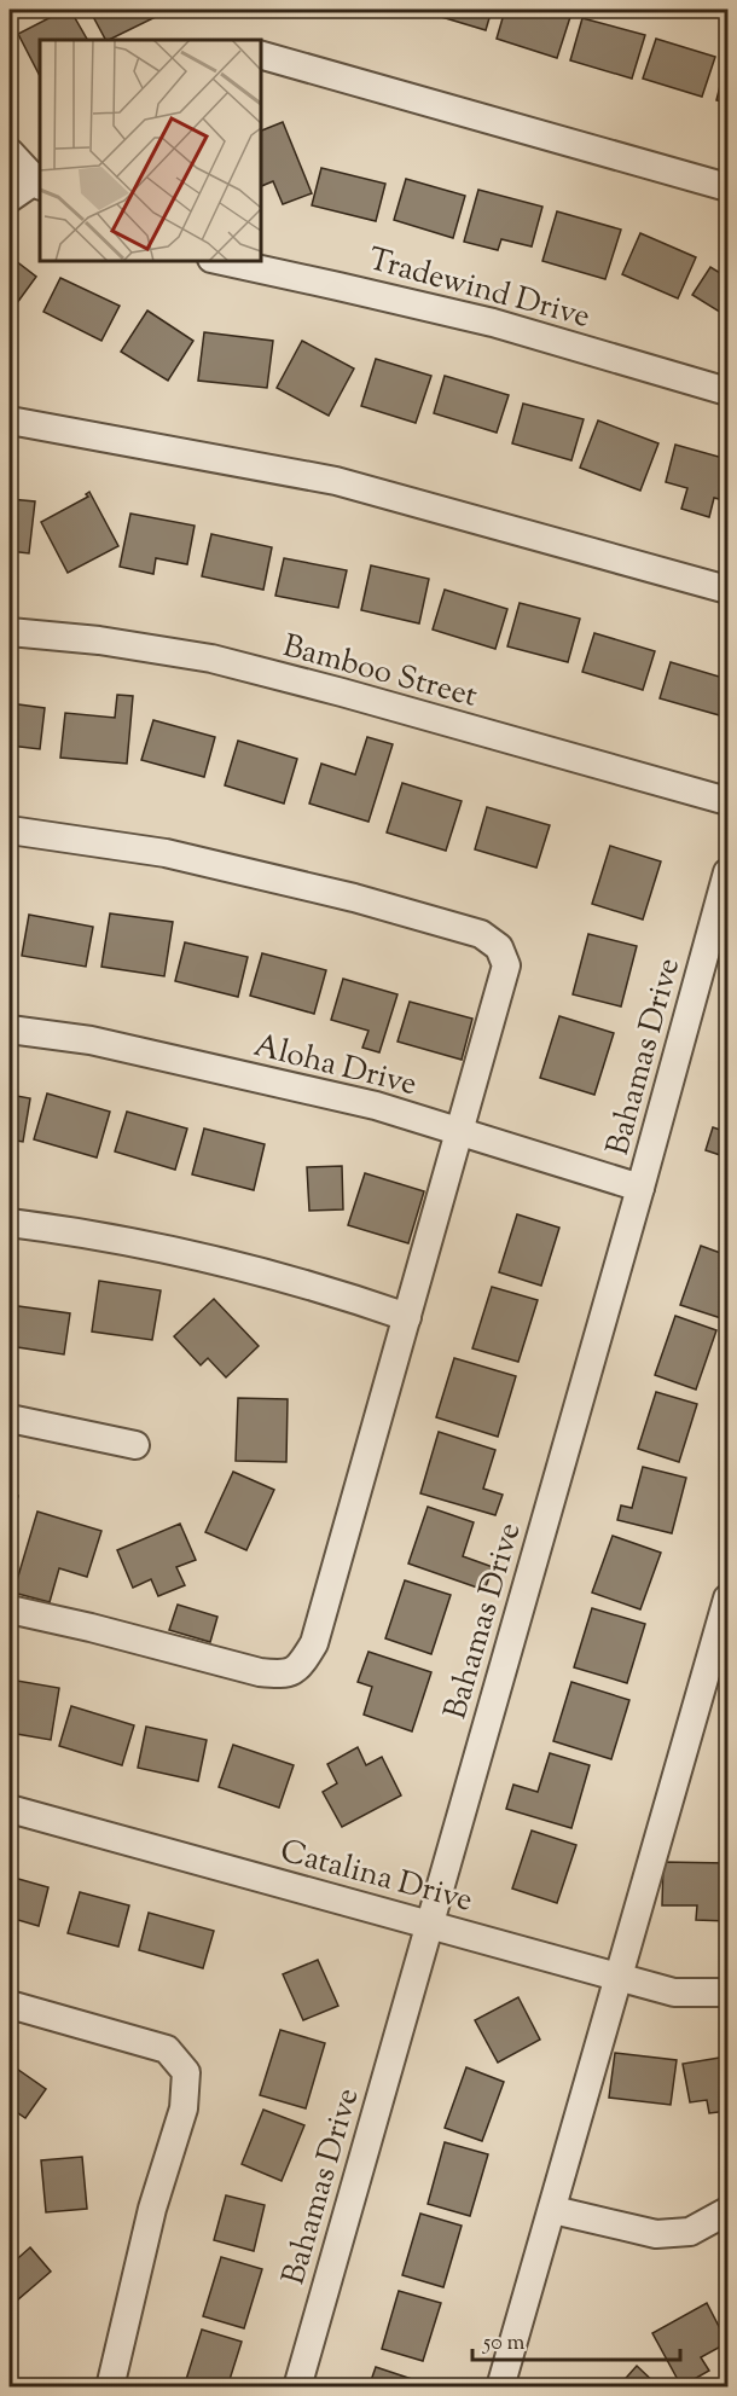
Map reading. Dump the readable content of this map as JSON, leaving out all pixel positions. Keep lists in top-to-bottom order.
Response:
{
  "streets": {
    "street": [
      "Tradewind Drive",
      "Bamboo Street",
      "Bahamas Drive",
      "Aloha Drive",
      "Catalina Drive"
    ]
  },
  "crossings": [
    ["Bahamas Drive", "Aloha Drive"],
    ["Bahamas Drive", "Catalina Drive"]
  ],
  "scale_bar": "50 m"
}
